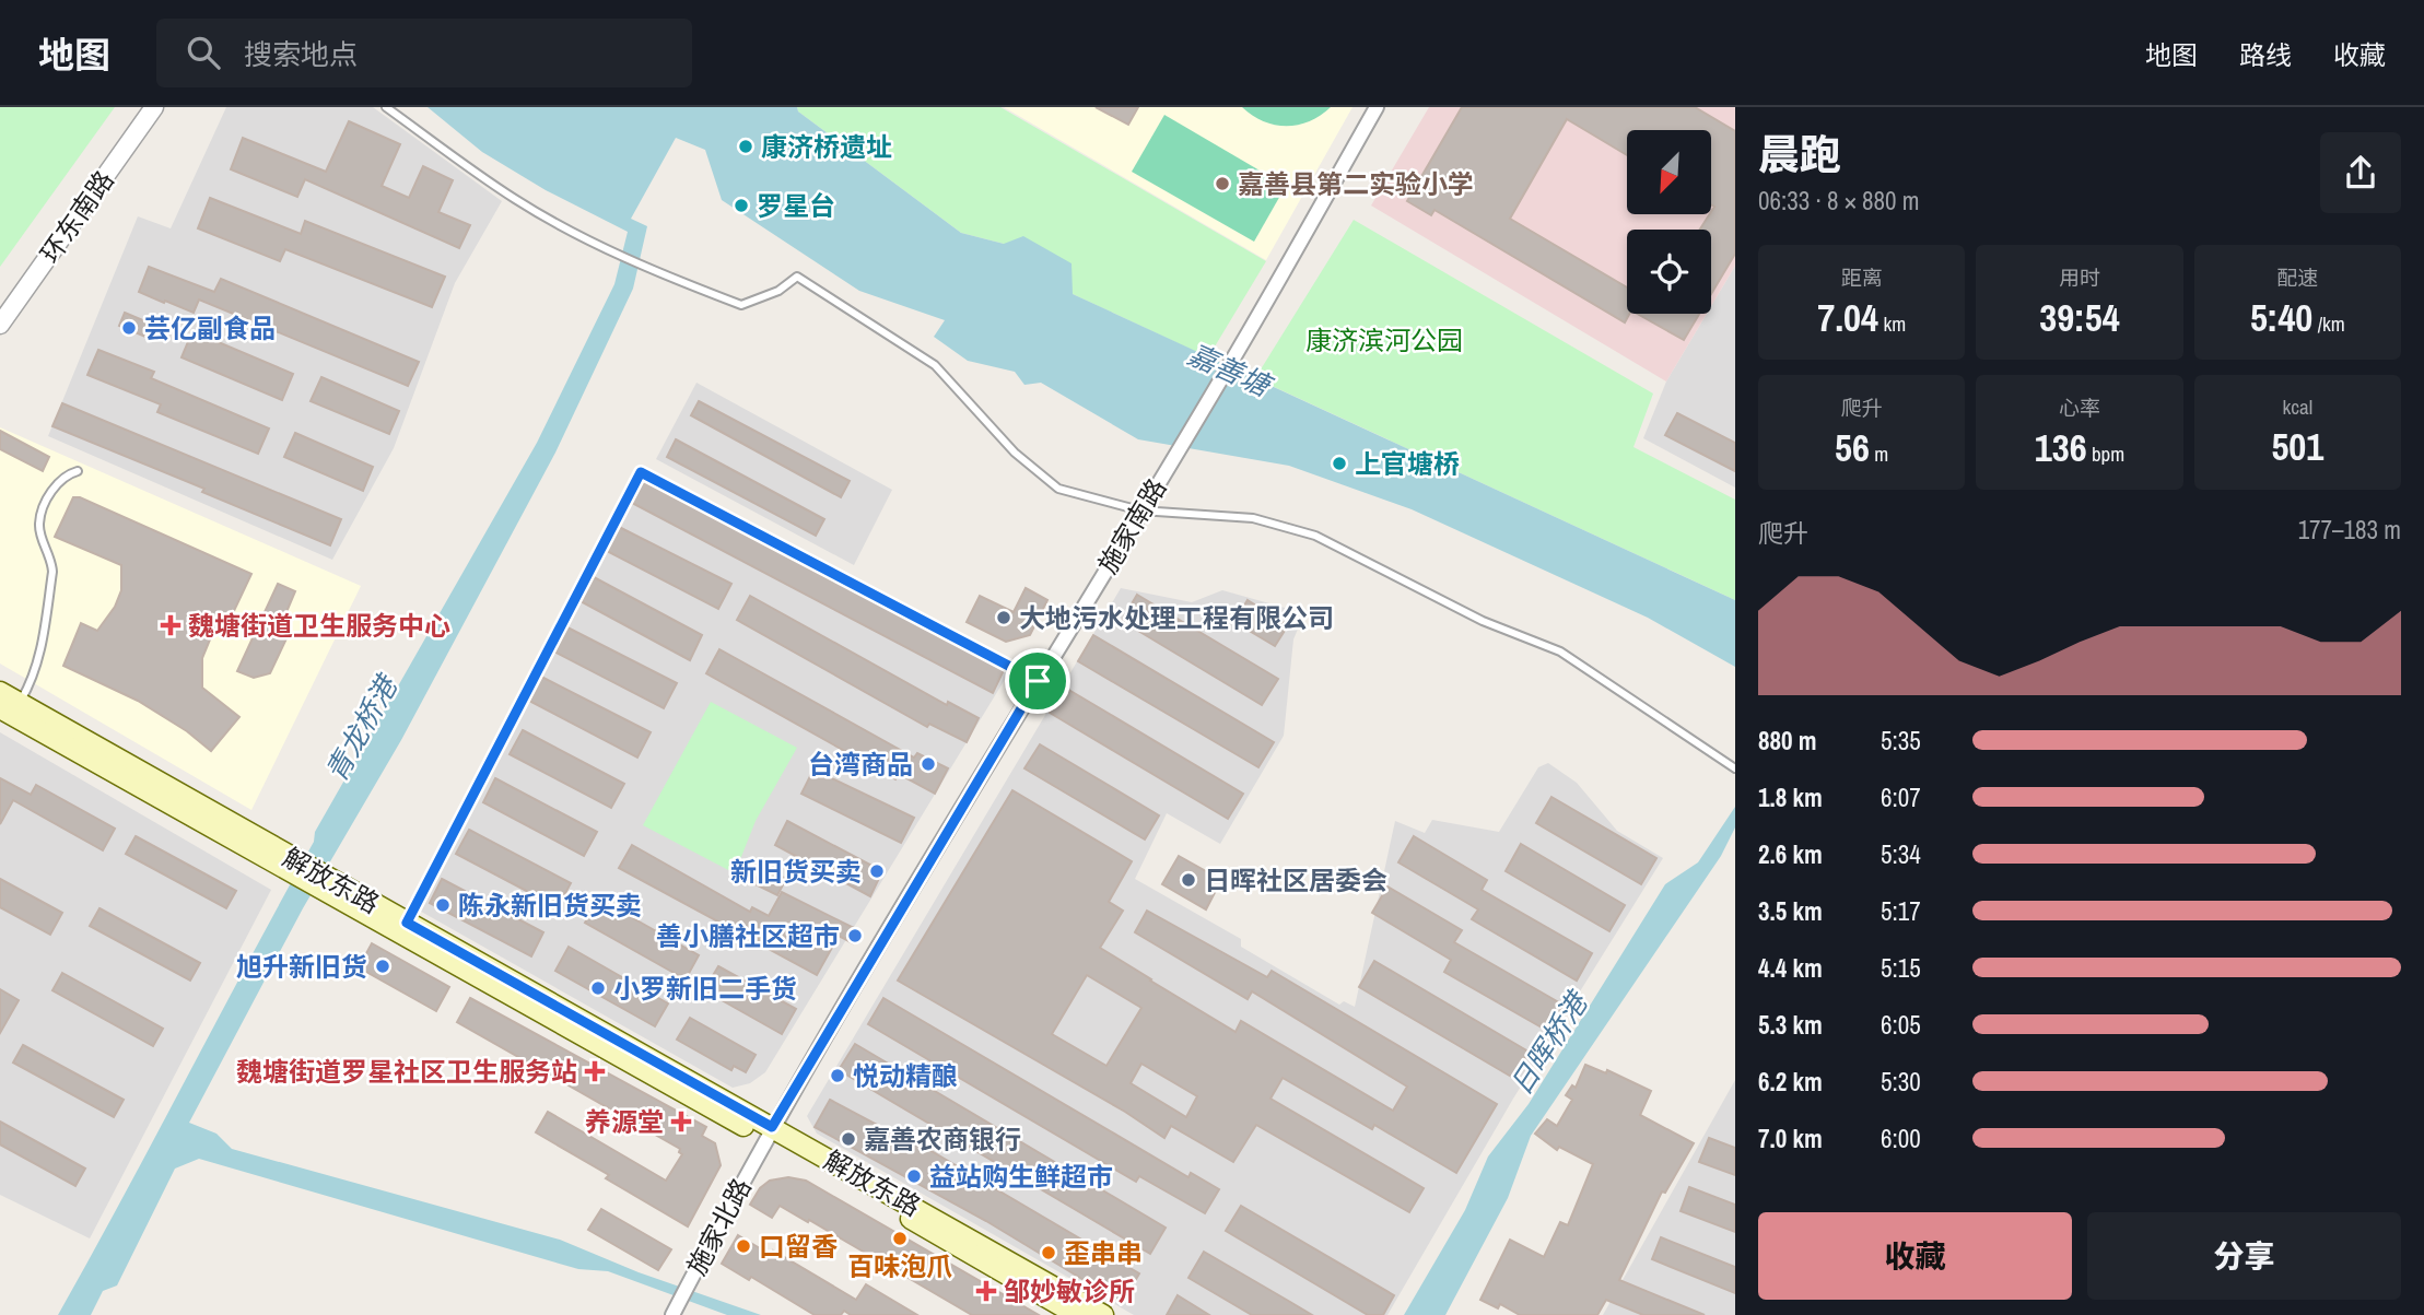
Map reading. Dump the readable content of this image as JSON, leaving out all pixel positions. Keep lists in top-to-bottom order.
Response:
{
  "streets": {
    "main road": ["解放东路"],
    "street": ["环东南路", "施家南路", "施家北路"]
  },
  "crossings": [
    ["施家南路", "解放东路"],
    ["施家南路", "施家北路"],
    ["解放东路", "施家北路"]
  ],
  "water": ["嘉善塘", "青龙桥港", "日晖桥港"],
  "parks": ["康济滨河公园"],
  "places": {
    "other": [
      "康济桥遗址",
      "嘉善县第二实验小学",
      "罗星台",
      "芸亿副食品",
      "上官塘桥",
      "大地污水处理工程有限公司",
      "台湾商品",
      "新旧货买卖",
      "日晖社区居委会",
      "陈永新旧货买卖",
      "善小膳社区超市",
      "旭升新旧货",
      "小罗新旧二手货",
      "悦动精酿",
      "嘉善农商银行",
      "益站购生鲜超市",
      "百味泡爪",
      "口留香",
      "歪串串"
    ],
    "health": [
      "魏塘街道卫生服务中心",
      "魏塘街道罗星社区卫生服务站",
      "养源堂",
      "邹妙敏诊所"
    ]
  },
  "north": "bottom left",
  "page": {
    "header": "地图",
    "search": "搜索地点",
    "nav": ["地图", "路线", "收藏"],
    "heading": ["晨跑", "06:33 · 8 × 880 m"],
    "stats": [
      ["距离", "7.04 km"],
      ["用时", "39:54"],
      ["配速", "5:40 /km"],
      ["爬升", "56 m"],
      ["心率", "136 bpm"],
      ["kcal", "501"]
    ],
    "chart": ["爬升", "177–183 m"],
    "list": [
      {
        "name": "880 m",
        "note": "5:35"
      },
      {
        "name": "1.8 km",
        "note": "6:07"
      },
      {
        "name": "2.6 km",
        "note": "5:34"
      },
      {
        "name": "3.5 km",
        "note": "5:17"
      },
      {
        "name": "4.4 km",
        "note": "5:15"
      },
      {
        "name": "5.3 km",
        "note": "6:05"
      },
      {
        "name": "6.2 km",
        "note": "5:30"
      },
      {
        "name": "7.0 km",
        "note": "6:00"
      }
    ],
    "buttons": ["收藏", "分享"]
  }
}
